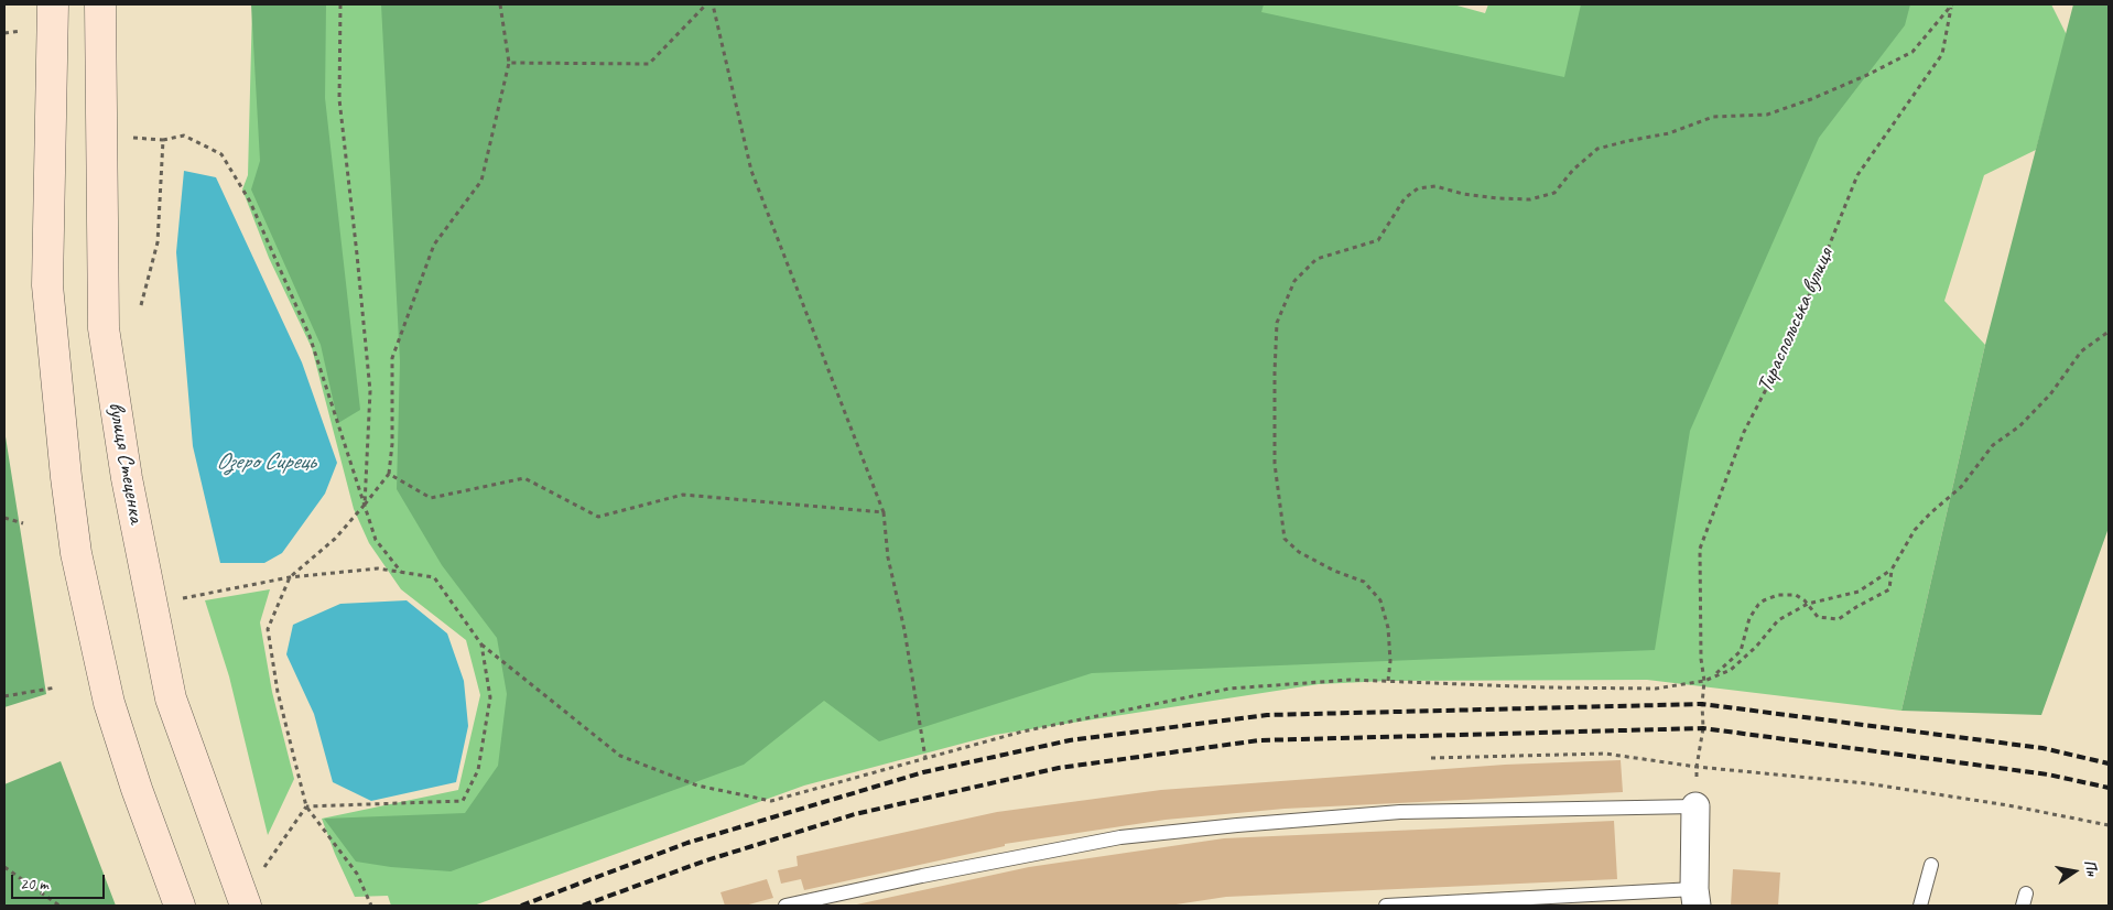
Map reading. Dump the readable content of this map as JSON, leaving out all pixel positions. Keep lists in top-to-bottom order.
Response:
{
  "streets": {
    "main road": ["вулиця Стеценка"],
    "path": ["Тираспольська вулиця"]
  },
  "water": ["Озеро Сирець"],
  "scale_bar": "20 m",
  "north": "right"
}
